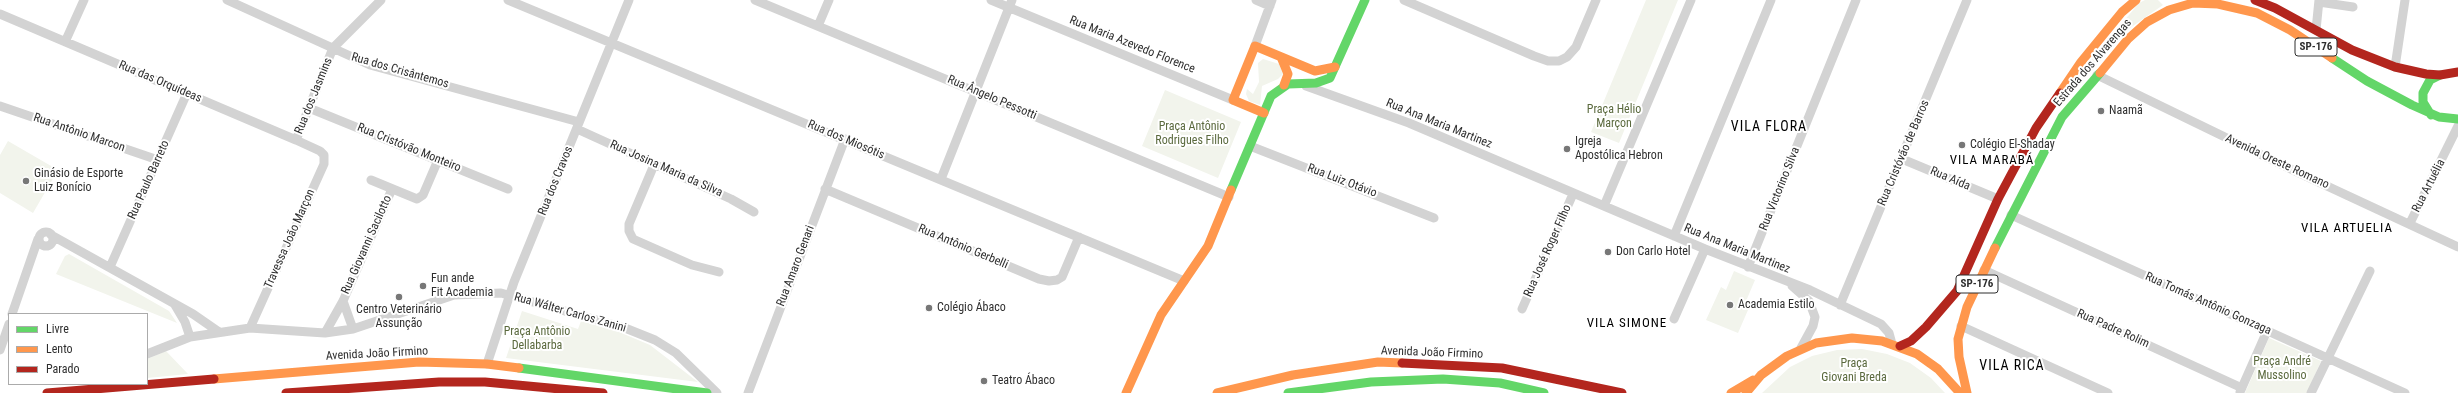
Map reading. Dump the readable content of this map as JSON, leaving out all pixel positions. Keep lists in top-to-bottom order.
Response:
{
  "streets": {
    "main road": [
      "Rua Maria Azevedo Florence",
      "SP-176",
      "Estrada dos Alvarengas",
      "Rua Ana Maria Martinez",
      "Avenida João Firmino"
    ],
    "street": [
      "Rua dos Crisântemos",
      "Rua das Orquídeas",
      "Rua dos Jasmins",
      "Rua Ângelo Pessotti",
      "Rua Antônio Marcon",
      "Rua dos Miosótis",
      "Rua Cristóvão Monteiro",
      "Rua Cristóvão de Barros",
      "Avenida Oreste Romano",
      "Rua Josina Maria da Silva",
      "Rua Aída",
      "Rua Paulo Barreto",
      "Rua dos Cravos",
      "Rua Luiz Otávio",
      "Rua Artuélia",
      "Rua Victorino Silva",
      "Travessa João Marçon",
      "Rua Giovanni Sacilotto",
      "Rua Antônio Gerbelli",
      "Rua José Roger Filho",
      "Rua Amaro Genari",
      "Rua Tomás Antônio Gonzaga",
      "Rua Wálter Carlos Zanini",
      "Rua Padre Rolim"
    ]
  },
  "crossings": [
    ["Estrada dos Alvarengas", "Rua Ana Maria Martinez"],
    ["Estrada dos Alvarengas", "Avenida Oreste Romano"],
    ["Estrada dos Alvarengas", "Rua Aída"],
    ["Estrada dos Alvarengas", "Rua Tomás Antônio Gonzaga"],
    ["Estrada dos Alvarengas", "Rua Padre Rolim"],
    ["Rua dos Crisântemos", "Rua dos Jasmins"],
    ["Rua dos Crisântemos", "Rua Josina Maria da Silva"],
    ["Rua dos Crisântemos", "Rua dos Cravos"],
    ["Rua das Orquídeas", "Rua dos Jasmins"],
    ["Rua das Orquídeas", "Rua Paulo Barreto"],
    ["Rua das Orquídeas", "Travessa João Marçon"],
    ["Rua dos Jasmins", "Rua Cristóvão Monteiro"],
    ["Rua Ana Maria Martinez", "Rua Cristóvão de Barros"],
    ["Rua Ana Maria Martinez", "Rua Victorino Silva"],
    ["Rua Ana Maria Martinez", "Rua José Roger Filho"],
    ["Rua Antônio Marcon", "Rua Paulo Barreto"],
    ["Rua dos Miosótis", "Rua dos Cravos"],
    ["Rua dos Miosótis", "Rua Antônio Gerbelli"],
    ["Rua dos Miosótis", "Rua Amaro Genari"],
    ["Rua Cristóvão de Barros", "Rua Aída"],
    ["Avenida Oreste Romano", "Rua Artuélia"],
    ["Rua Josina Maria da Silva", "Rua dos Cravos"],
    ["Rua dos Cravos", "Rua Wálter Carlos Zanini"],
    ["Rua dos Cravos", "Avenida João Firmino"],
    ["Travessa João Marçon", "Rua Wálter Carlos Zanini"],
    ["Rua Giovanni Sacilotto", "Rua Wálter Carlos Zanini"],
    ["Rua Antônio Gerbelli", "Rua Amaro Genari"]
  ],
  "districts": [
    "VILA FLORA",
    "VILA MARABÁ",
    "VILA ARTUELIA",
    "VILA SIMONE",
    "VILA RICA"
  ],
  "parks": [
    "Praça Hélio Marçon",
    "Praça Antônio Rodrigues Filho",
    "Praça Antônio Dellabarba",
    "Praça André Mussolino",
    "Praça Giovani Breda"
  ],
  "places": [
    "Naamã",
    "Colégio El-Shaday",
    "Igreja Apostólica Hebron",
    "Ginásio de Esporte Luiz Bonício",
    "Don Carlo Hotel",
    "Fun ande Fit Academia",
    "Centro Veterinário Assunção",
    "Academia Estilo",
    "Colégio Ábaco",
    "Teatro Ábaco"
  ],
  "legend": ["Livre", "Lento", "Parado"]
}
